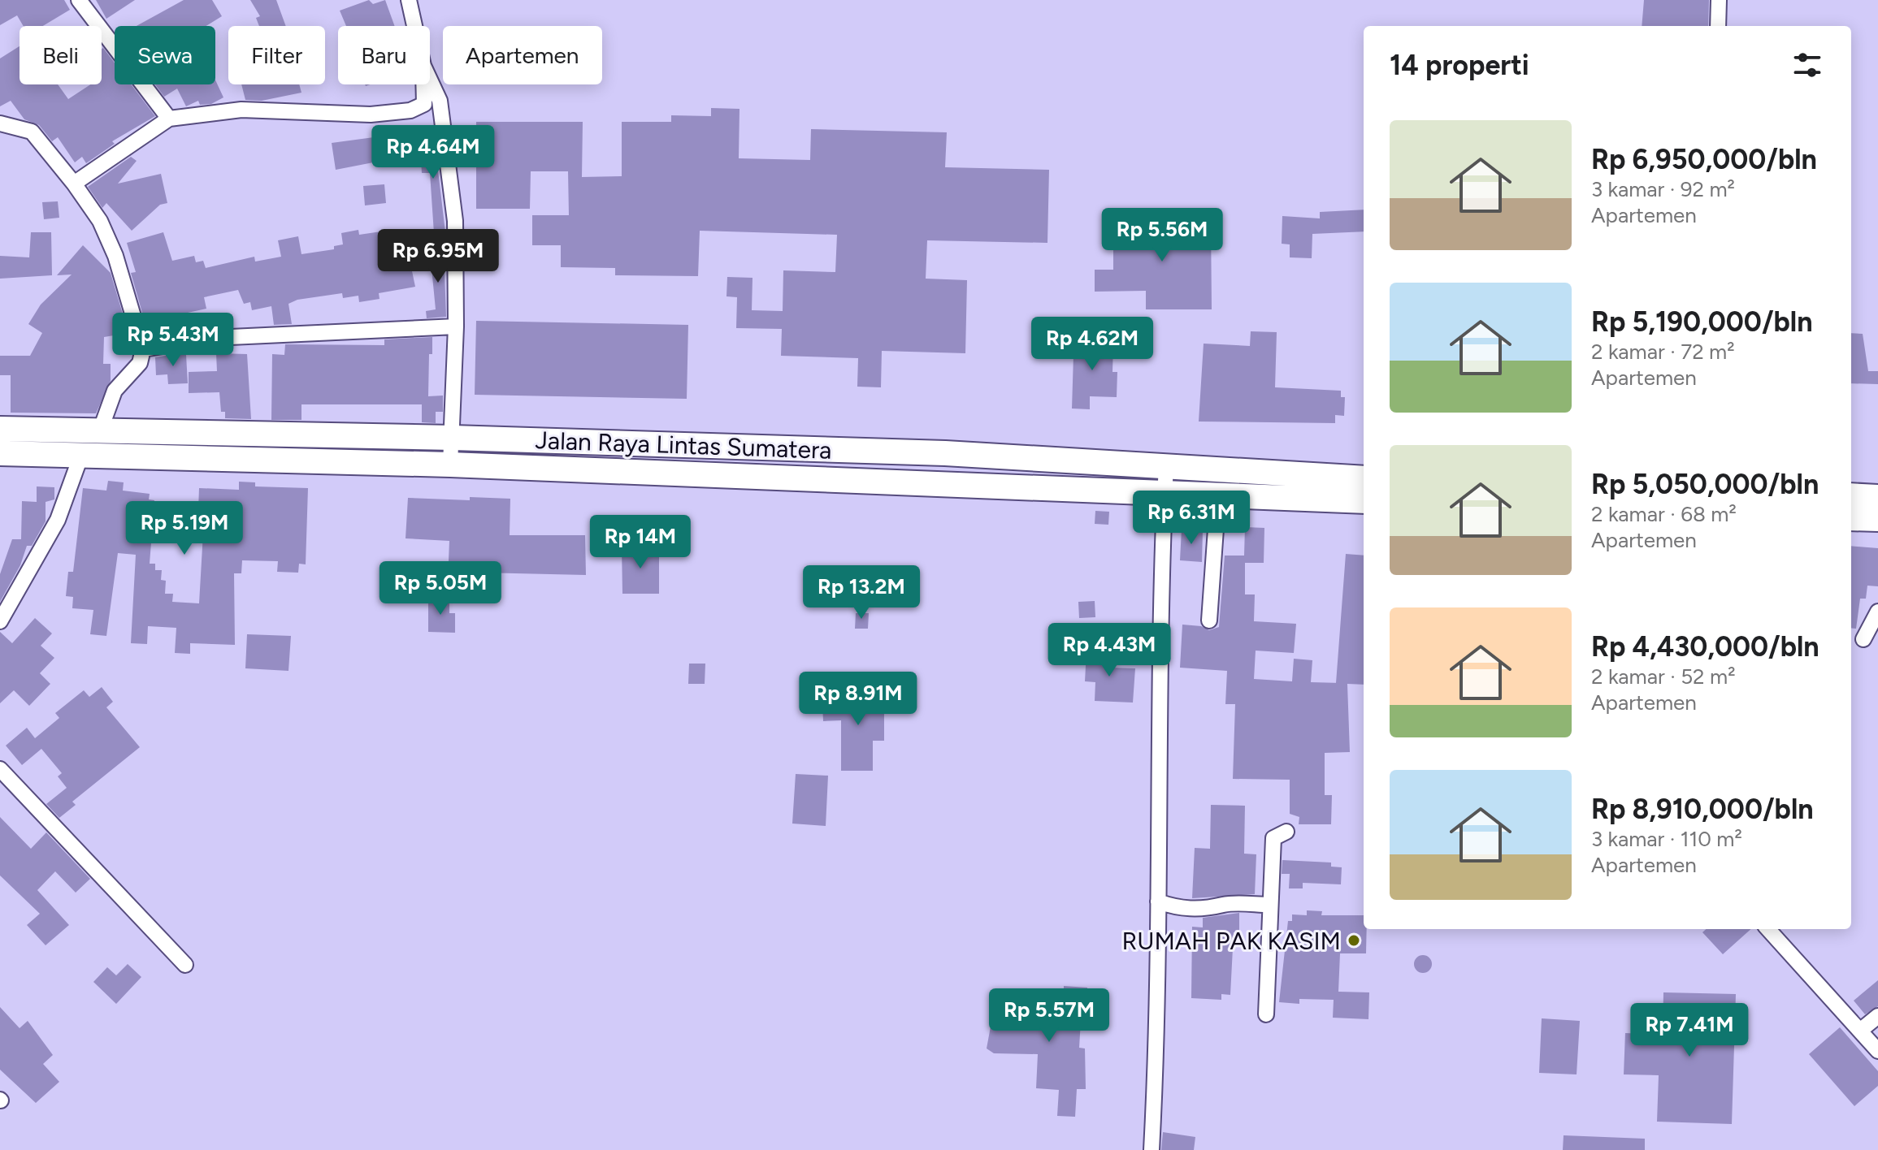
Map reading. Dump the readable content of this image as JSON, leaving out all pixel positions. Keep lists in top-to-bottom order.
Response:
{
  "streets": {
    "highway": ["Jalan Raya Lintas Sumatera"]
  },
  "places": ["RUMAH PAK KASIM"],
  "page": {
    "chip": [
      "Beli",
      "Sewa",
      "Filter",
      "Baru",
      "Apartemen"
    ],
    "heading": "14 properti",
    "list": [
      {
        "name": "Rp 6,950,000/bln",
        "note": "3 kamar · 92 m² · Apartemen"
      },
      {
        "name": "Rp 5,190,000/bln",
        "note": "2 kamar · 72 m² · Apartemen"
      },
      {
        "name": "Rp 5,050,000/bln",
        "note": "2 kamar · 68 m² · Apartemen"
      },
      {
        "name": "Rp 4,430,000/bln",
        "note": "2 kamar · 52 m² · Apartemen"
      },
      {
        "name": "Rp 8,910,000/bln",
        "note": "3 kamar · 110 m² · Apartemen"
      }
    ],
    "price": [
      "Rp 4.64M",
      "Rp 5.56M",
      "Rp 6.95M",
      "Rp 5.43M",
      "Rp 4.62M",
      "Rp 6.31M",
      "Rp 5.19M",
      "Rp 14M",
      "Rp 5.05M",
      "Rp 13.2M",
      "Rp 4.43M",
      "Rp 8.91M",
      "Rp 5.57M",
      "Rp 7.41M"
    ]
  }
}
